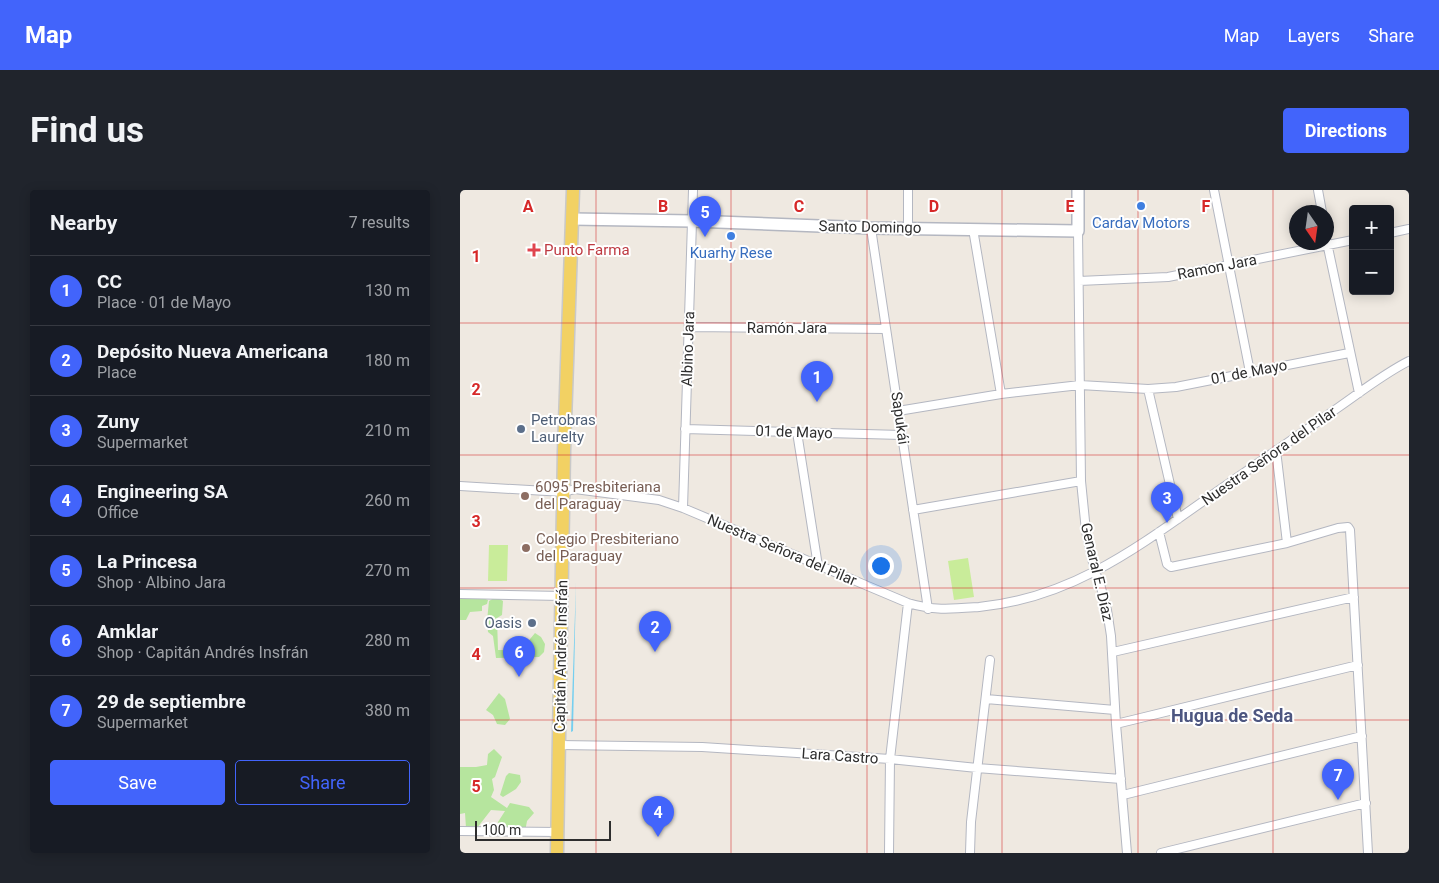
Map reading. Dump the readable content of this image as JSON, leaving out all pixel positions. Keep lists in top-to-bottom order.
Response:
{
  "streets": {
    "main road": ["Capitán Andrés Insfrán"],
    "street": [
      "Santo Domingo",
      "Ramon Jara",
      "Ramón Jara",
      "Albino Jara",
      "01 de Mayo",
      "Sapukái",
      "Nuestra Señora del Pilar",
      "Genaral E. Díaz",
      "Lara Castro"
    ]
  },
  "crossings": [
    ["Santo Domingo", "Albino Jara"],
    ["Santo Domingo", "Sapukái"],
    ["Santo Domingo", "Genaral E. Díaz"],
    ["Santo Domingo", "Capitán Andrés Insfrán"],
    ["Ramon Jara", "Genaral E. Díaz"],
    ["Ramón Jara", "Albino Jara"],
    ["Ramón Jara", "Sapukái"],
    ["Albino Jara", "01 de Mayo"],
    ["Albino Jara", "Nuestra Señora del Pilar"],
    ["01 de Mayo", "Sapukái"],
    ["01 de Mayo", "Genaral E. Díaz"],
    ["Sapukái", "Nuestra Señora del Pilar"],
    ["Nuestra Señora del Pilar", "Genaral E. Díaz"],
    ["Nuestra Señora del Pilar", "Capitán Andrés Insfrán"],
    ["Genaral E. Díaz", "Lara Castro"],
    ["Capitán Andrés Insfrán", "Lara Castro"]
  ],
  "districts": ["Hugua de Seda"],
  "places": {
    "other": [
      "Cardav Motors",
      "Kuarhy Rese",
      "Petrobras Laurelty",
      "6095 Presbiteriana del Paraguay",
      "Colegio Presbiteriano del Paraguay",
      "Oasis"
    ],
    "health": ["Punto Farma"]
  },
  "scale_bar": "100 m",
  "north": "bottom",
  "page": {
    "header": "Map",
    "nav": ["Map", "Layers", "Share"],
    "buttons": [
      "Directions",
      ["Save", "Share"]
    ],
    "title": "Find us",
    "heading": ["Nearby", "7 results"],
    "pins": [
      "5",
      "1",
      "3",
      "2",
      "6",
      "7",
      "4"
    ],
    "map_buttons": ["+", "−"],
    "list": [
      {
        "mark": "1",
        "name": "CC",
        "note": "Place · 01 de Mayo",
        "value": "130 m"
      },
      {
        "mark": "2",
        "name": "Depósito Nueva Americana",
        "note": "Place",
        "value": "180 m"
      },
      {
        "mark": "3",
        "name": "Zuny",
        "note": "Supermarket",
        "value": "210 m"
      },
      {
        "mark": "4",
        "name": "Engineering SA",
        "note": "Office",
        "value": "260 m"
      },
      {
        "mark": "5",
        "name": "La Princesa",
        "note": "Shop · Albino Jara",
        "value": "270 m"
      },
      {
        "mark": "6",
        "name": "Amklar",
        "note": "Shop · Capitán Andrés Insfrán",
        "value": "280 m"
      },
      {
        "mark": "7",
        "name": "29 de septiembre",
        "note": "Supermarket",
        "value": "380 m"
      }
    ],
    "scale": "100 m"
  },
  "grid": {
    "columns": [
      "A",
      "B",
      "C",
      "D",
      "E",
      "F"
    ],
    "rows": [
      "1",
      "2",
      "3",
      "4",
      "5"
    ]
  }
}
